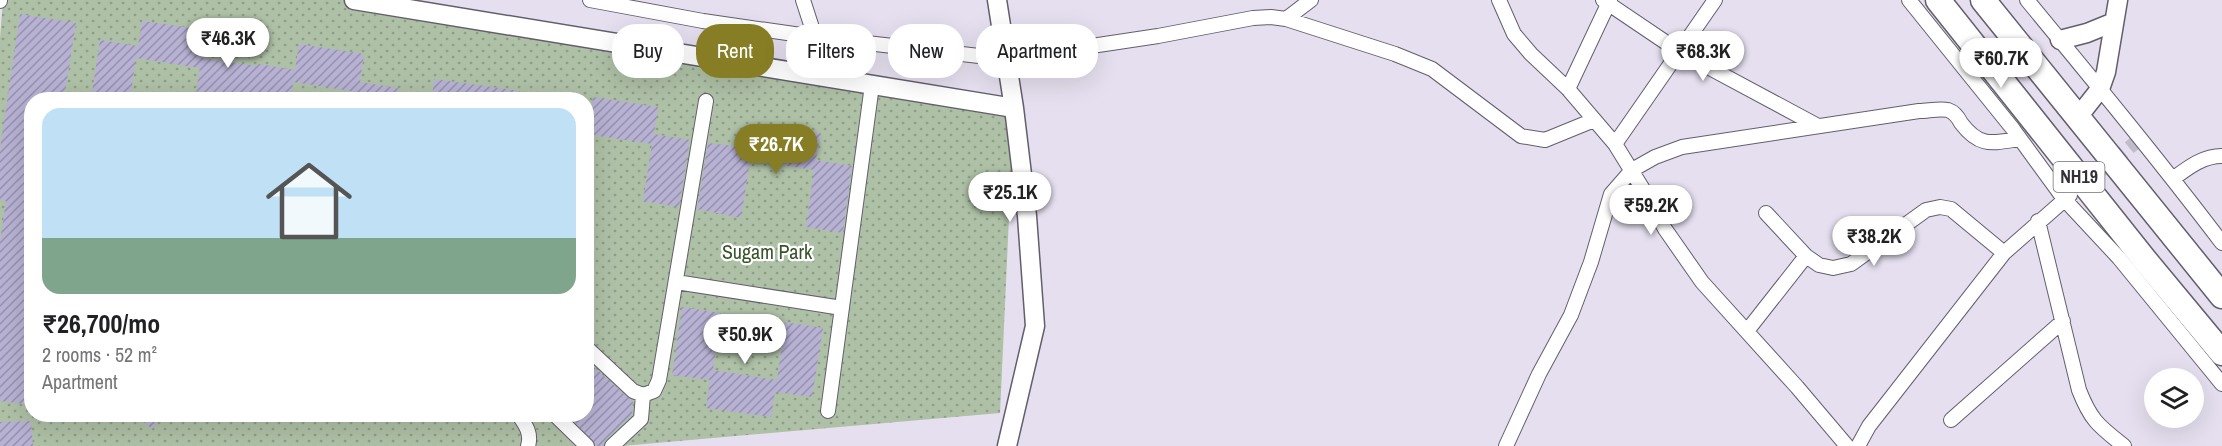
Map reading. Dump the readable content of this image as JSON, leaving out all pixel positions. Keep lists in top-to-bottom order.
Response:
{
  "streets": {
    "highway": ["NH19"]
  },
  "parks": ["Sugam Park"],
  "page": {
    "price": [
      "₹46.3K",
      "₹68.3K",
      "₹60.7K",
      "₹26.7K",
      "₹25.1K",
      "₹59.2K",
      "₹38.2K",
      "₹50.9K"
    ],
    "chip": [
      "Buy",
      "Rent",
      "Filters",
      "New",
      "Apartment"
    ],
    "list": [
      {
        "name": "₹26,700/mo",
        "note": "2 rooms · 52 m² · Apartment"
      }
    ]
  }
}
